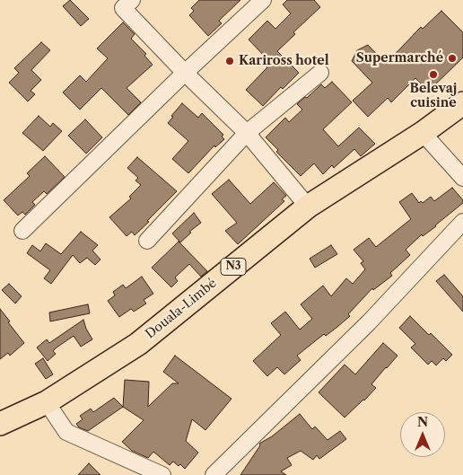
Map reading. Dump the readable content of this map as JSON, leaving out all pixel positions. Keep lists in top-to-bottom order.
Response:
{
  "streets": {
    "highway": ["N3", "Douala-Limbé"]
  },
  "places": ["Supermarché", "Kariross hotel", "Belevaj cuisine"],
  "north": "top"
}
